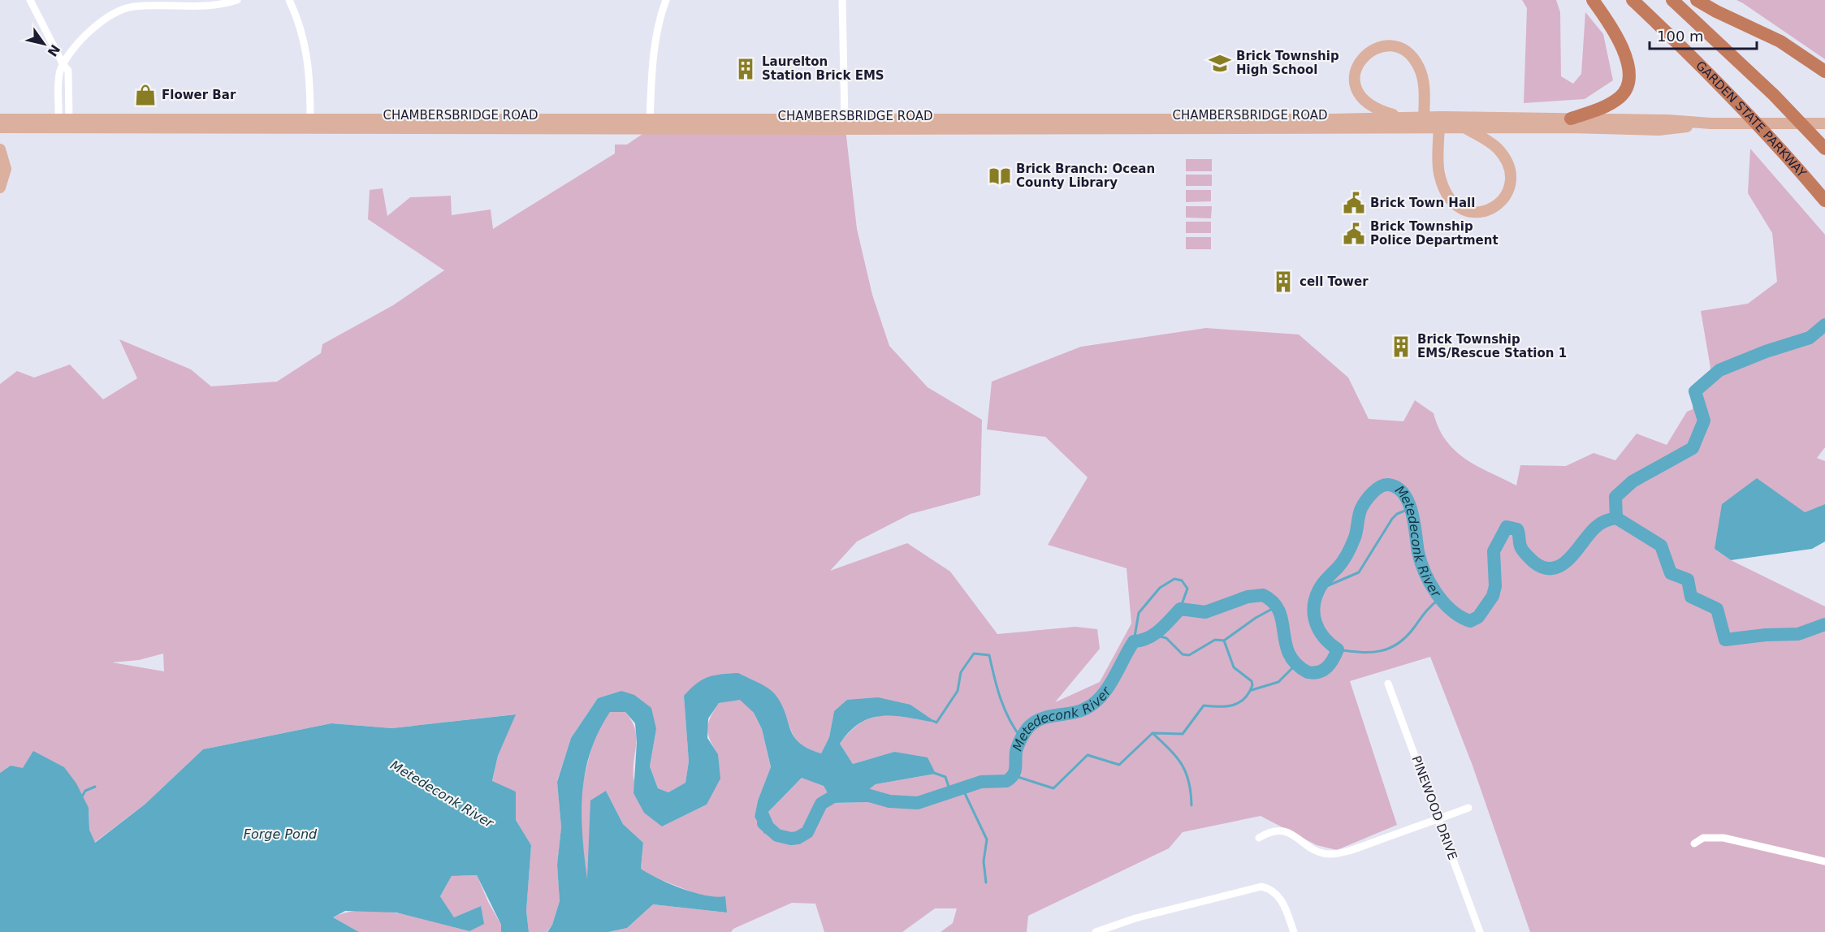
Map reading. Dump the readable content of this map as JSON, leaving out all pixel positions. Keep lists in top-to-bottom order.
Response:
{
  "streets": {
    "highway": ["GARDEN STATE PARKWAY"],
    "main road": ["CHAMBERSBRIDGE ROAD"],
    "street": ["PINEWOOD DRIVE"]
  },
  "water": ["Metedeconk River", "Forge Pond"],
  "places": {
    "school or university": ["Brick Township High School"],
    "building": ["Laurelton Station Brick EMS", "cell Tower", "Brick Township EMS/Rescue Station 1"],
    "shop": ["Flower Bar"],
    "library": ["Brick Branch: Ocean County Library"],
    "public building": ["Brick Town Hall", "Brick Township Police Department"]
  },
  "scale_bar": "100 m",
  "north": "bottom right"
}
